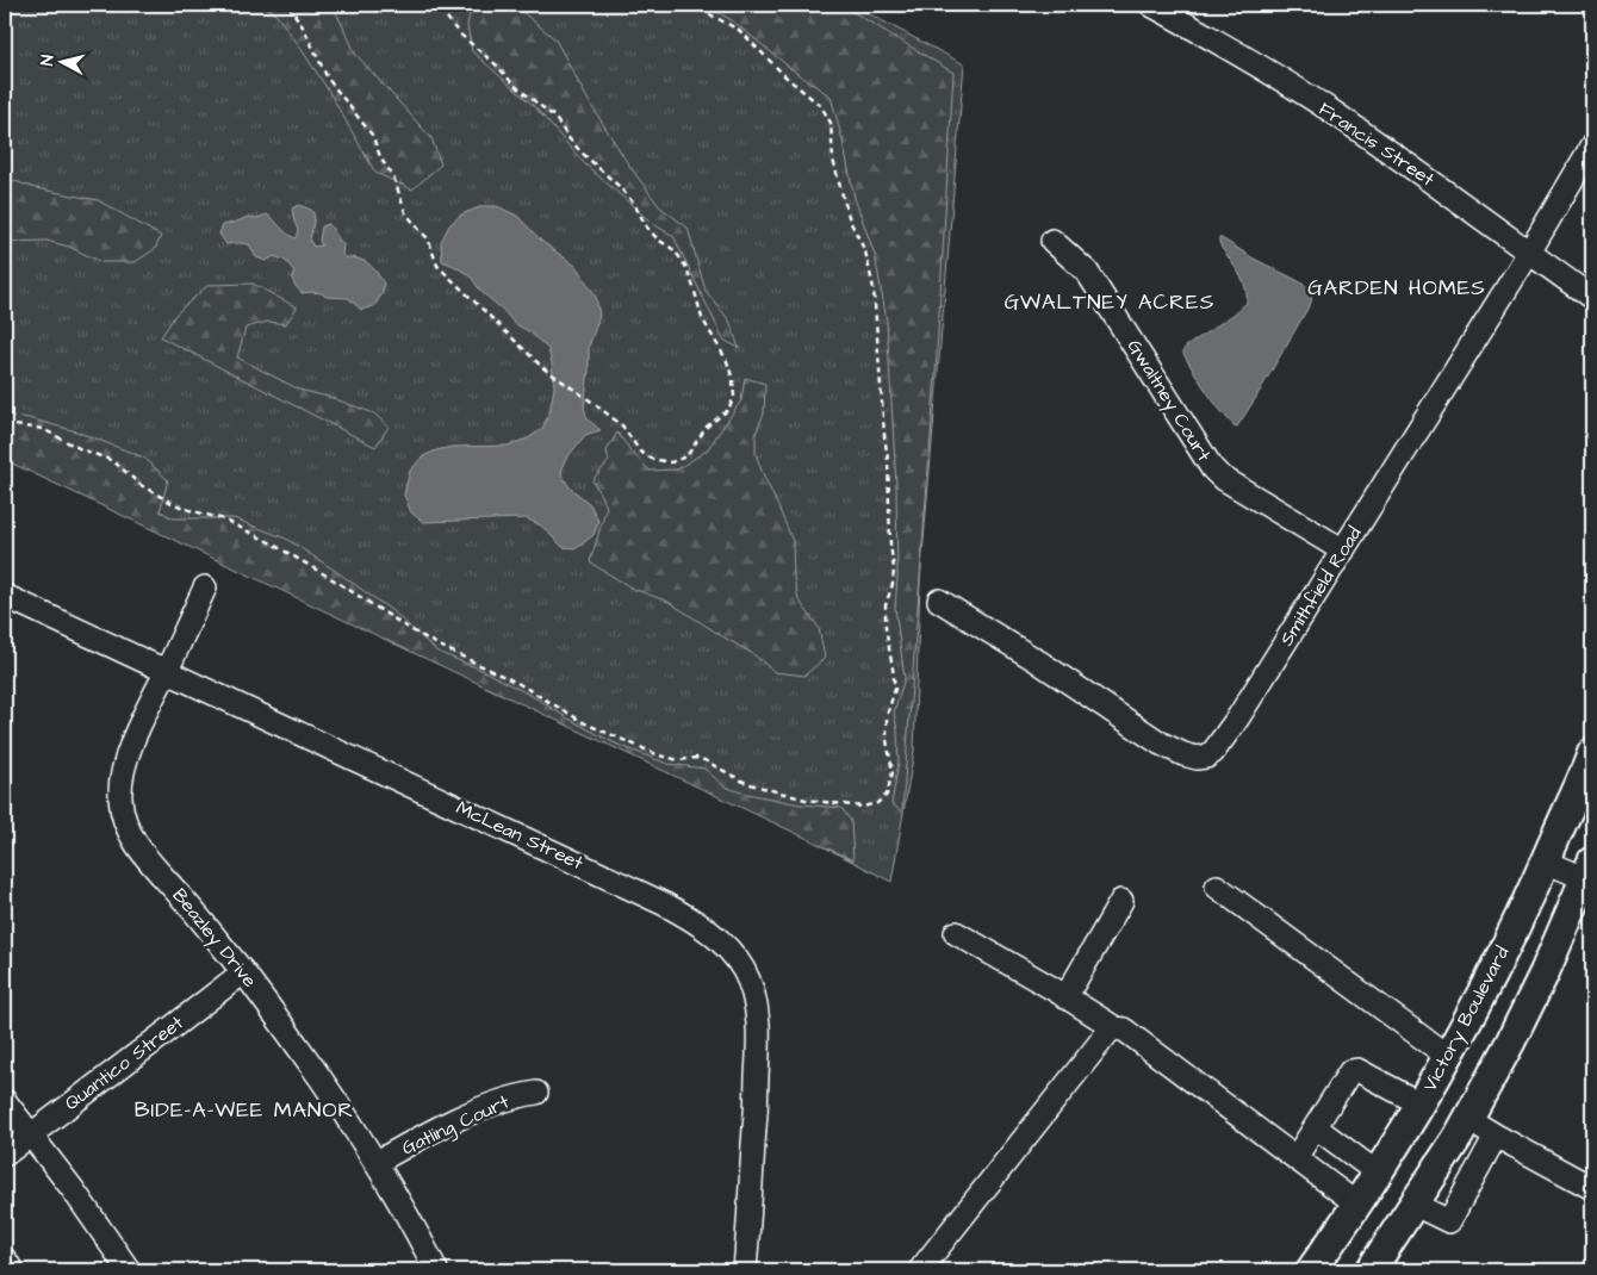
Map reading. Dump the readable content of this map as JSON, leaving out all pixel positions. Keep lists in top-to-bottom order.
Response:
{
  "streets": {
    "main road": ["Victory Boulevard"],
    "street": [
      "Francis Street",
      "Gwaltney Court",
      "Smithfield Road",
      "McLean Street",
      "Beazley Drive",
      "Quantico Street",
      "Gatling Court"
    ]
  },
  "crossings": [
    ["Francis Street", "Smithfield Road"],
    ["Gwaltney Court", "Smithfield Road"],
    ["McLean Street", "Beazley Drive"],
    ["Beazley Drive", "Quantico Street"],
    ["Beazley Drive", "Gatling Court"]
  ],
  "districts": ["GARDEN HOMES", "GWALTNEY ACRES", "BIDE-A-WEE MANOR"],
  "north": "left"
}
